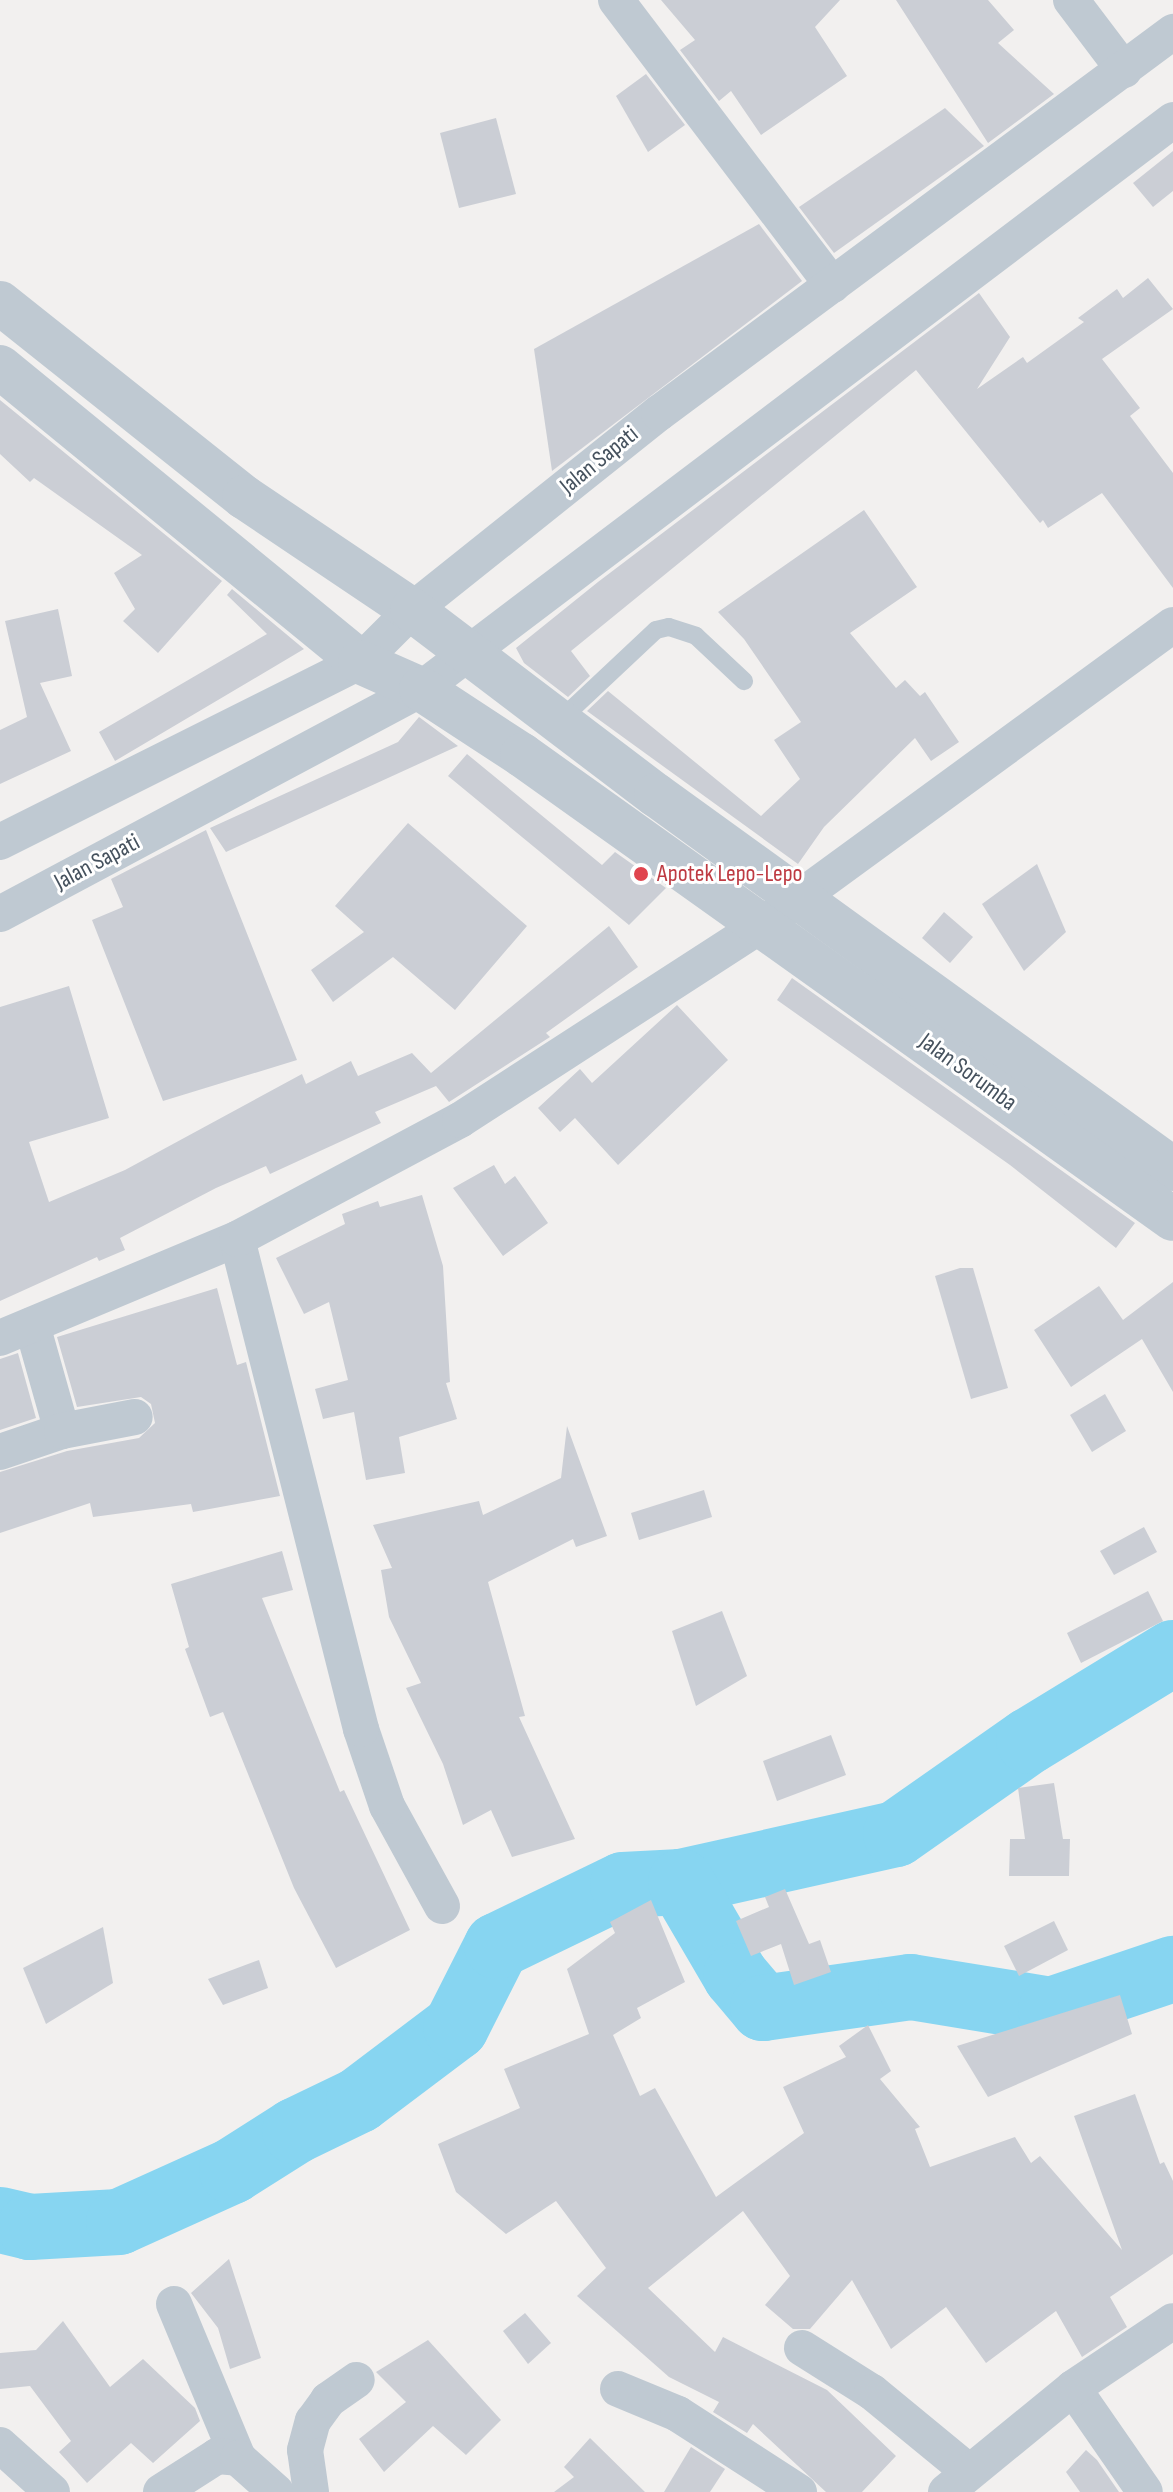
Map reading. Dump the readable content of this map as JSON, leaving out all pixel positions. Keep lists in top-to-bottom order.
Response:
{
  "streets": {
    "street": ["Jalan Sapati", "Jalan Sorumba"]
  },
  "crossings": [
    ["Jalan Sapati", "Jalan Sorumba"]
  ],
  "places": ["Apotek Lepo-Lepo"]
}
